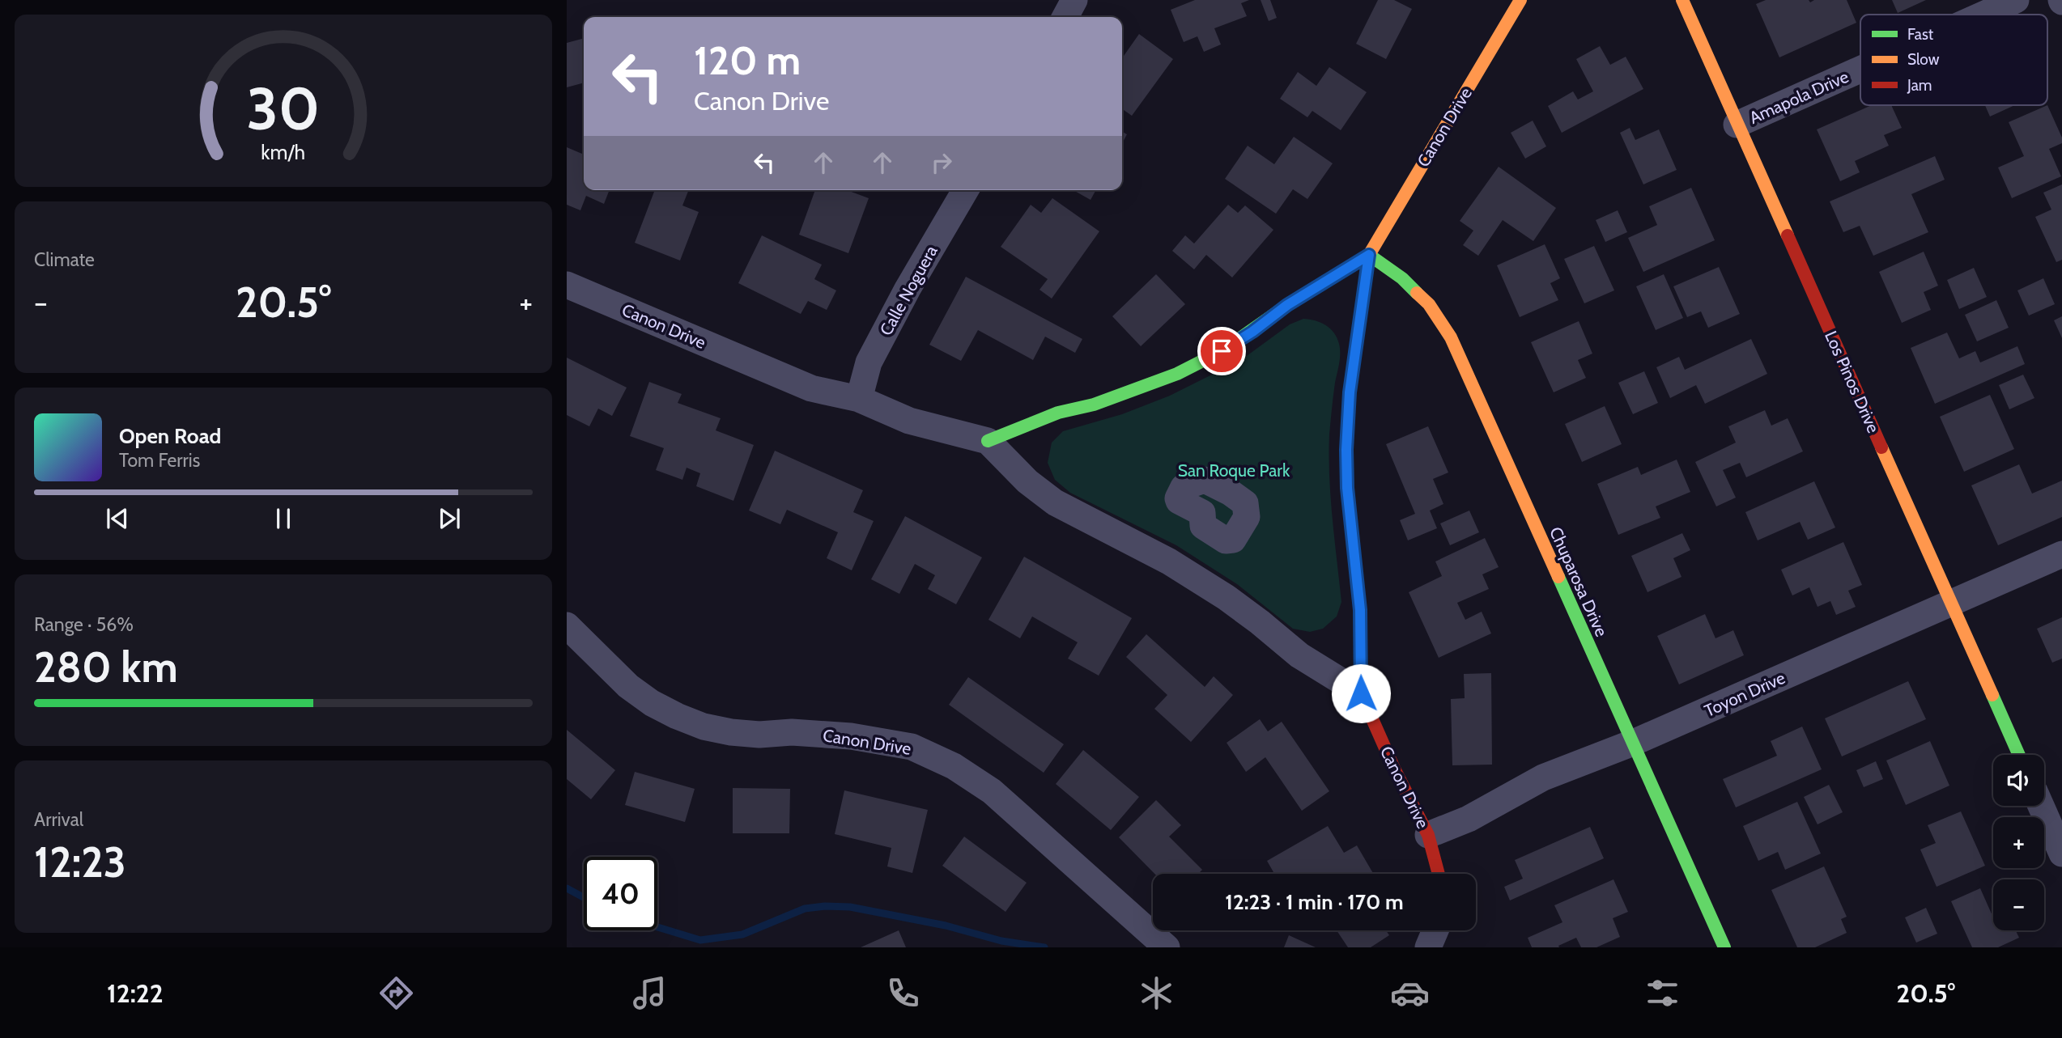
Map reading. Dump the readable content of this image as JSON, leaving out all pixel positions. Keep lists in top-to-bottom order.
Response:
{
  "streets": {
    "street": [
      "Amapola Drive",
      "Canon Drive",
      "Calle Noguera",
      "Los Pinos Drive",
      "Chuparosa Drive",
      "Toyon Drive"
    ]
  },
  "crossings": [
    ["Amapola Drive", "Los Pinos Drive"],
    ["Canon Drive", "Calle Noguera"],
    ["Canon Drive", "Chuparosa Drive"],
    ["Canon Drive", "Toyon Drive"],
    ["Los Pinos Drive", "Toyon Drive"],
    ["Chuparosa Drive", "Toyon Drive"]
  ],
  "parks": ["San Roque Park"],
  "legend": ["Fast", "Slow", "Jam"],
  "page": {
    "turn": ["120 m", "Canon Drive"],
    "tile": [
      "Climate",
      ["Range · 56%", "280 km"],
      ["Arrival", "12:23"]
    ],
    "heat": ["−", "20.5°", "+"],
    "song": ["Open Road", "Tom Ferris"],
    "map_buttons": ["+", "−"],
    "limit": "40",
    "trip": "12:23 · 1 min · 170 m",
    "tabs": ["12:22", "20.5°"],
    "gauge": ["30", "km/h"]
  }
}
